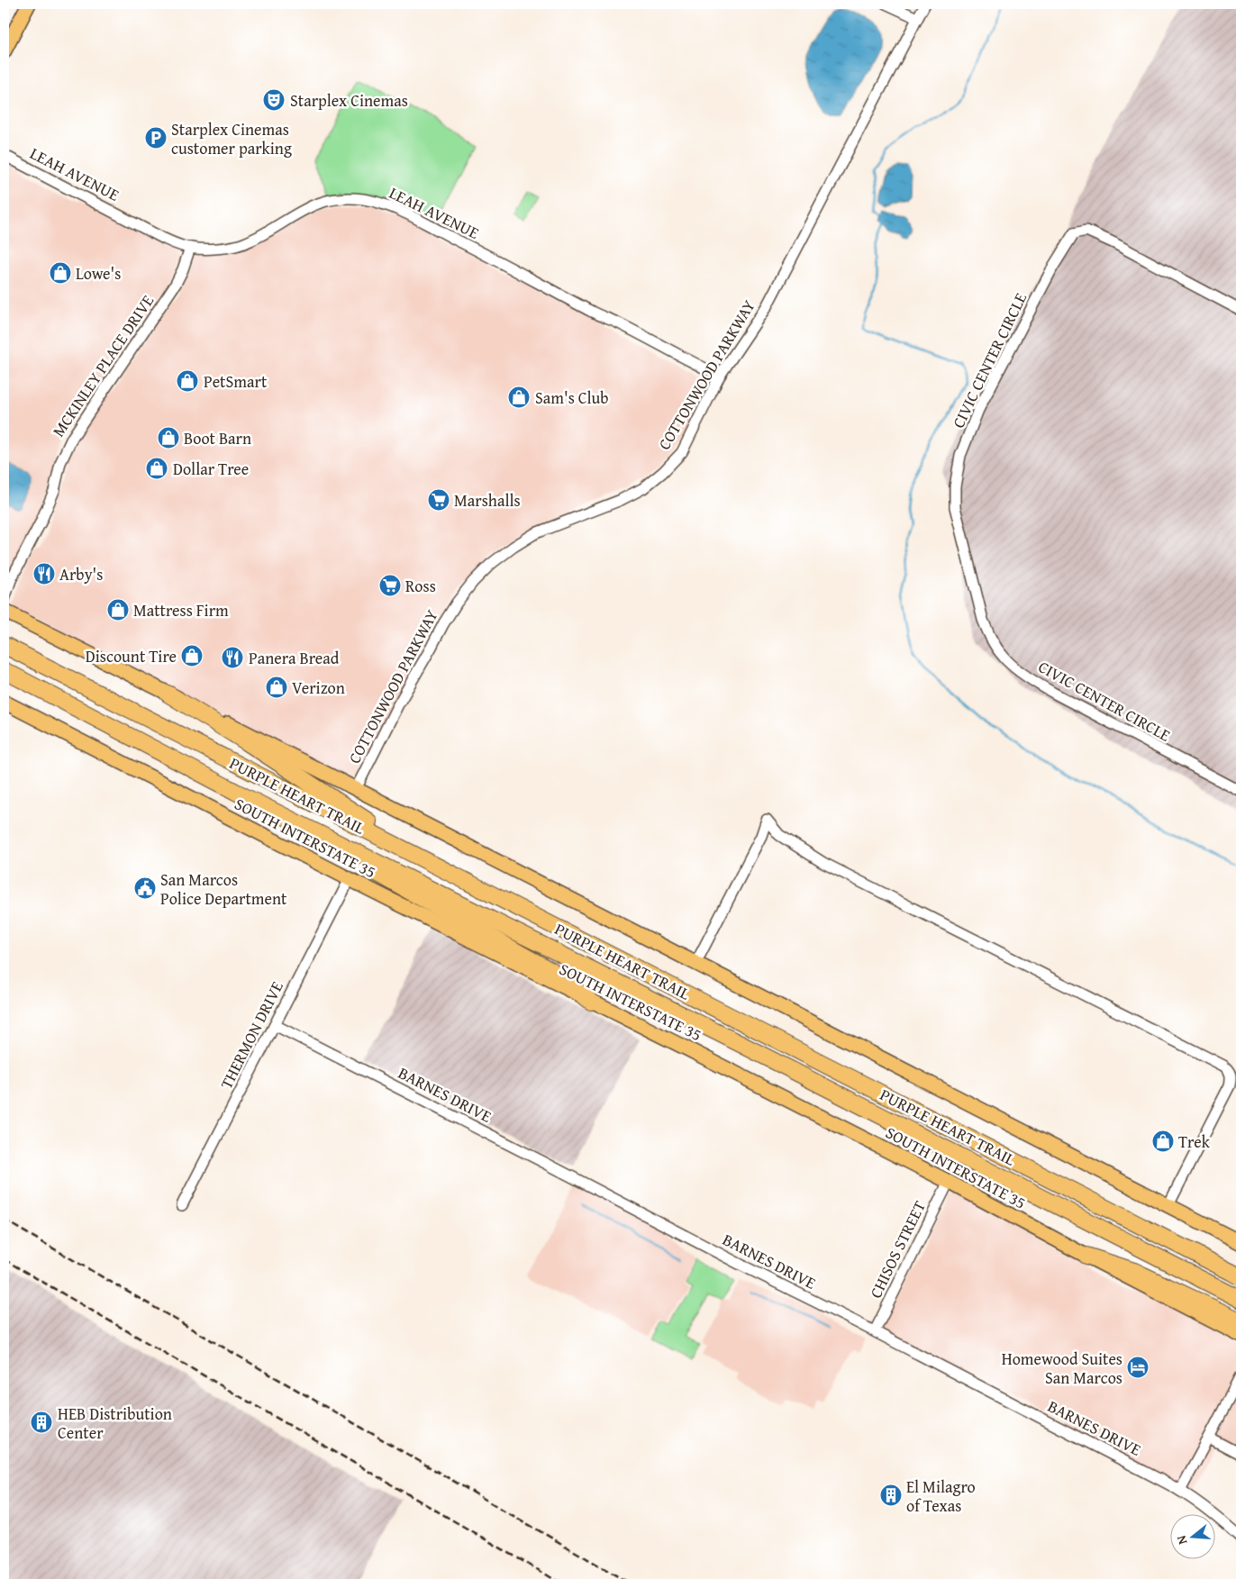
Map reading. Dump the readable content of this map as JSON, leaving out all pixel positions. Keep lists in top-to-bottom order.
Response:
{
  "streets": {
    "highway": ["PURPLE HEART TRAIL"],
    "main road": ["SOUTH INTERSTATE 35"],
    "street": [
      "LEAH AVENUE",
      "CIVIC CENTER CIRCLE",
      "MCKINLEY PLACE DRIVE",
      "COTTONWOOD PARKWAY",
      "THERMON DRIVE",
      "BARNES DRIVE",
      "CHISOS STREET"
    ]
  },
  "crossings": [
    ["LEAH AVENUE", "MCKINLEY PLACE DRIVE"],
    ["LEAH AVENUE", "COTTONWOOD PARKWAY"],
    ["SOUTH INTERSTATE 35", "THERMON DRIVE"],
    ["SOUTH INTERSTATE 35", "CHISOS STREET"],
    ["THERMON DRIVE", "BARNES DRIVE"],
    ["BARNES DRIVE", "CHISOS STREET"]
  ],
  "places": {
    "theatre": ["Starplex Cinemas"],
    "parking": ["Starplex Cinemas customer parking"],
    "shop": [
      "Lowe's",
      "PetSmart",
      "Sam's Club",
      "Boot Barn",
      "Dollar Tree",
      "Mattress Firm",
      "Discount Tire",
      "Verizon",
      "Trek"
    ],
    "supermarket": ["Marshalls", "Ross"],
    "restaurant": ["Arby's", "Panera Bread"],
    "public building": ["San Marcos Police Department"],
    "hotel": ["Homewood Suites San Marcos"],
    "building": ["HEB Distribution Center", "El Milagro of Texas"]
  },
  "north": "left"
}
